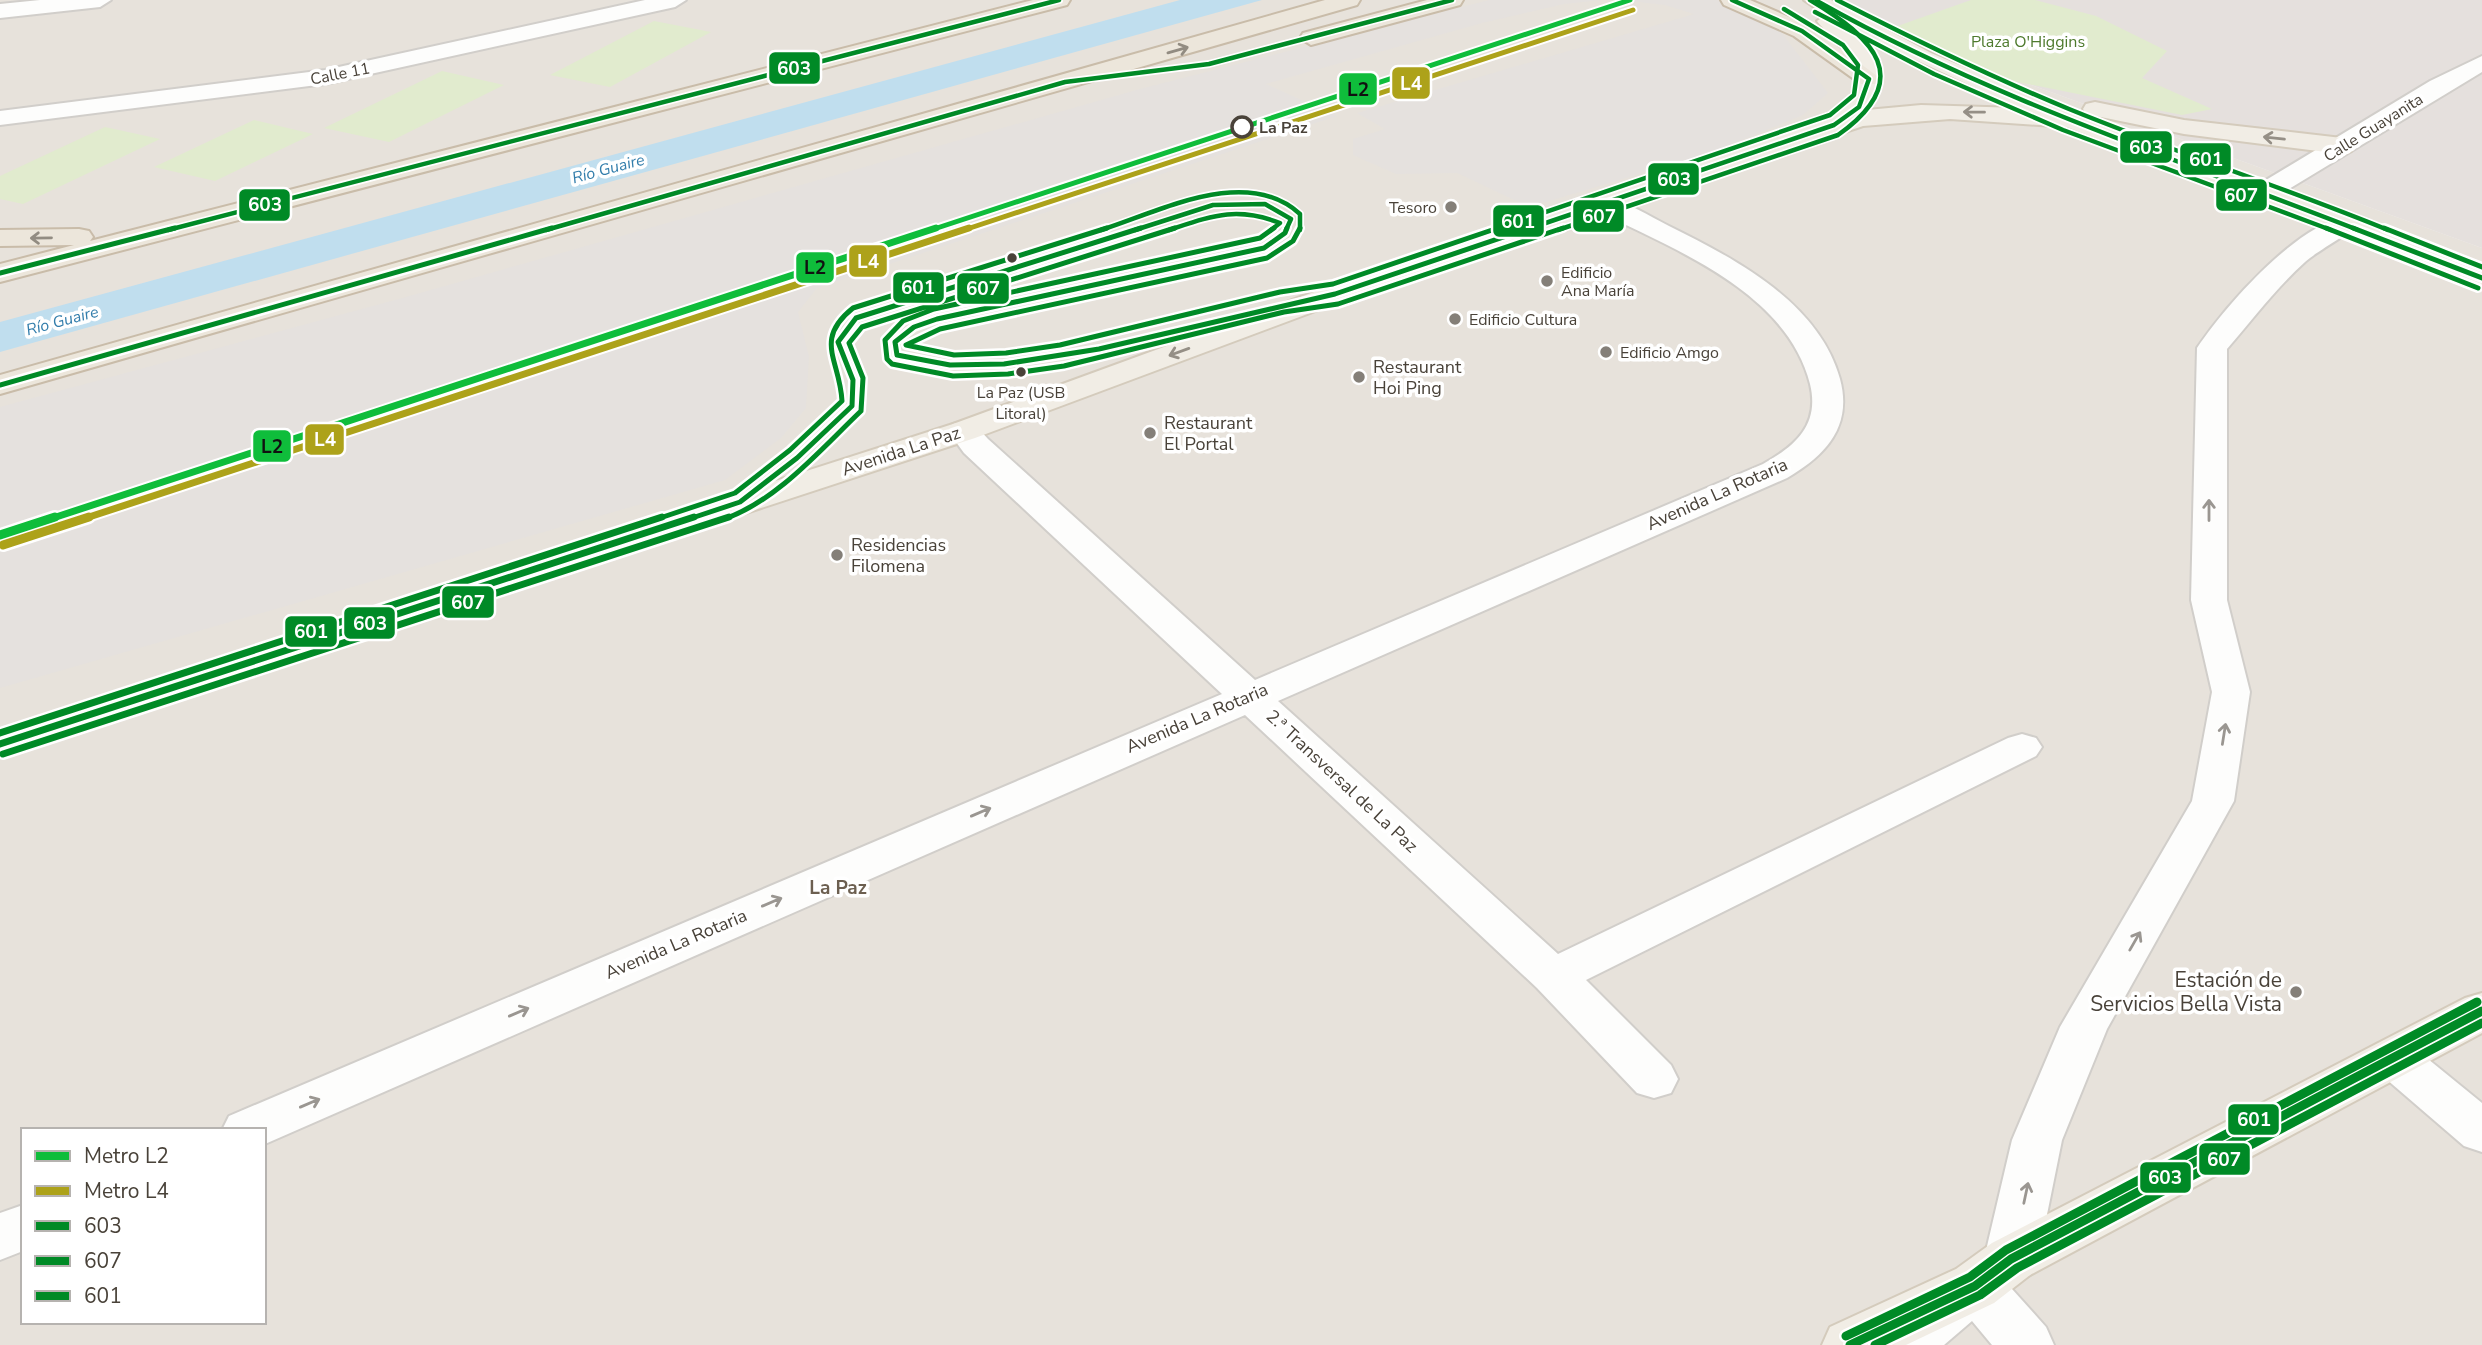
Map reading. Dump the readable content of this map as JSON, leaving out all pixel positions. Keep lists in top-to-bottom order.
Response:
{
  "streets": {
    "main road": ["Avenida La Paz"],
    "street": [
      "Calle 11",
      "Calle Guayanita",
      "Avenida La Rotaria",
      "2.ª Transversal de La Paz"
    ]
  },
  "crossings": [
    ["Avenida La Paz", "Avenida La Rotaria"],
    ["Avenida La Paz", "2.ª Transversal de La Paz"],
    ["Avenida La Rotaria", "2.ª Transversal de La Paz"]
  ],
  "one_way": ["Avenida La Paz", "Avenida La Rotaria"],
  "districts": ["La Paz"],
  "water": ["Río Guaire"],
  "parks": ["Plaza O'Higgins"],
  "places": [
    "La Paz",
    "Tesoro",
    "Edificio Ana María",
    "Edificio Cultura",
    "Edificio Amgo",
    "La Paz (USB Litoral)",
    "Restaurant Hoi Ping",
    "Restaurant El Portal",
    "Residencias Filomena",
    "Estación de Servicios Bella Vista"
  ],
  "lines": [
    "metro line L2",
    "transit line 603",
    "transit line 607",
    "transit line 601",
    "metro line L4"
  ],
  "legend": [
    "Metro L2",
    "Metro L4",
    "603",
    "607",
    "601"
  ]
}
